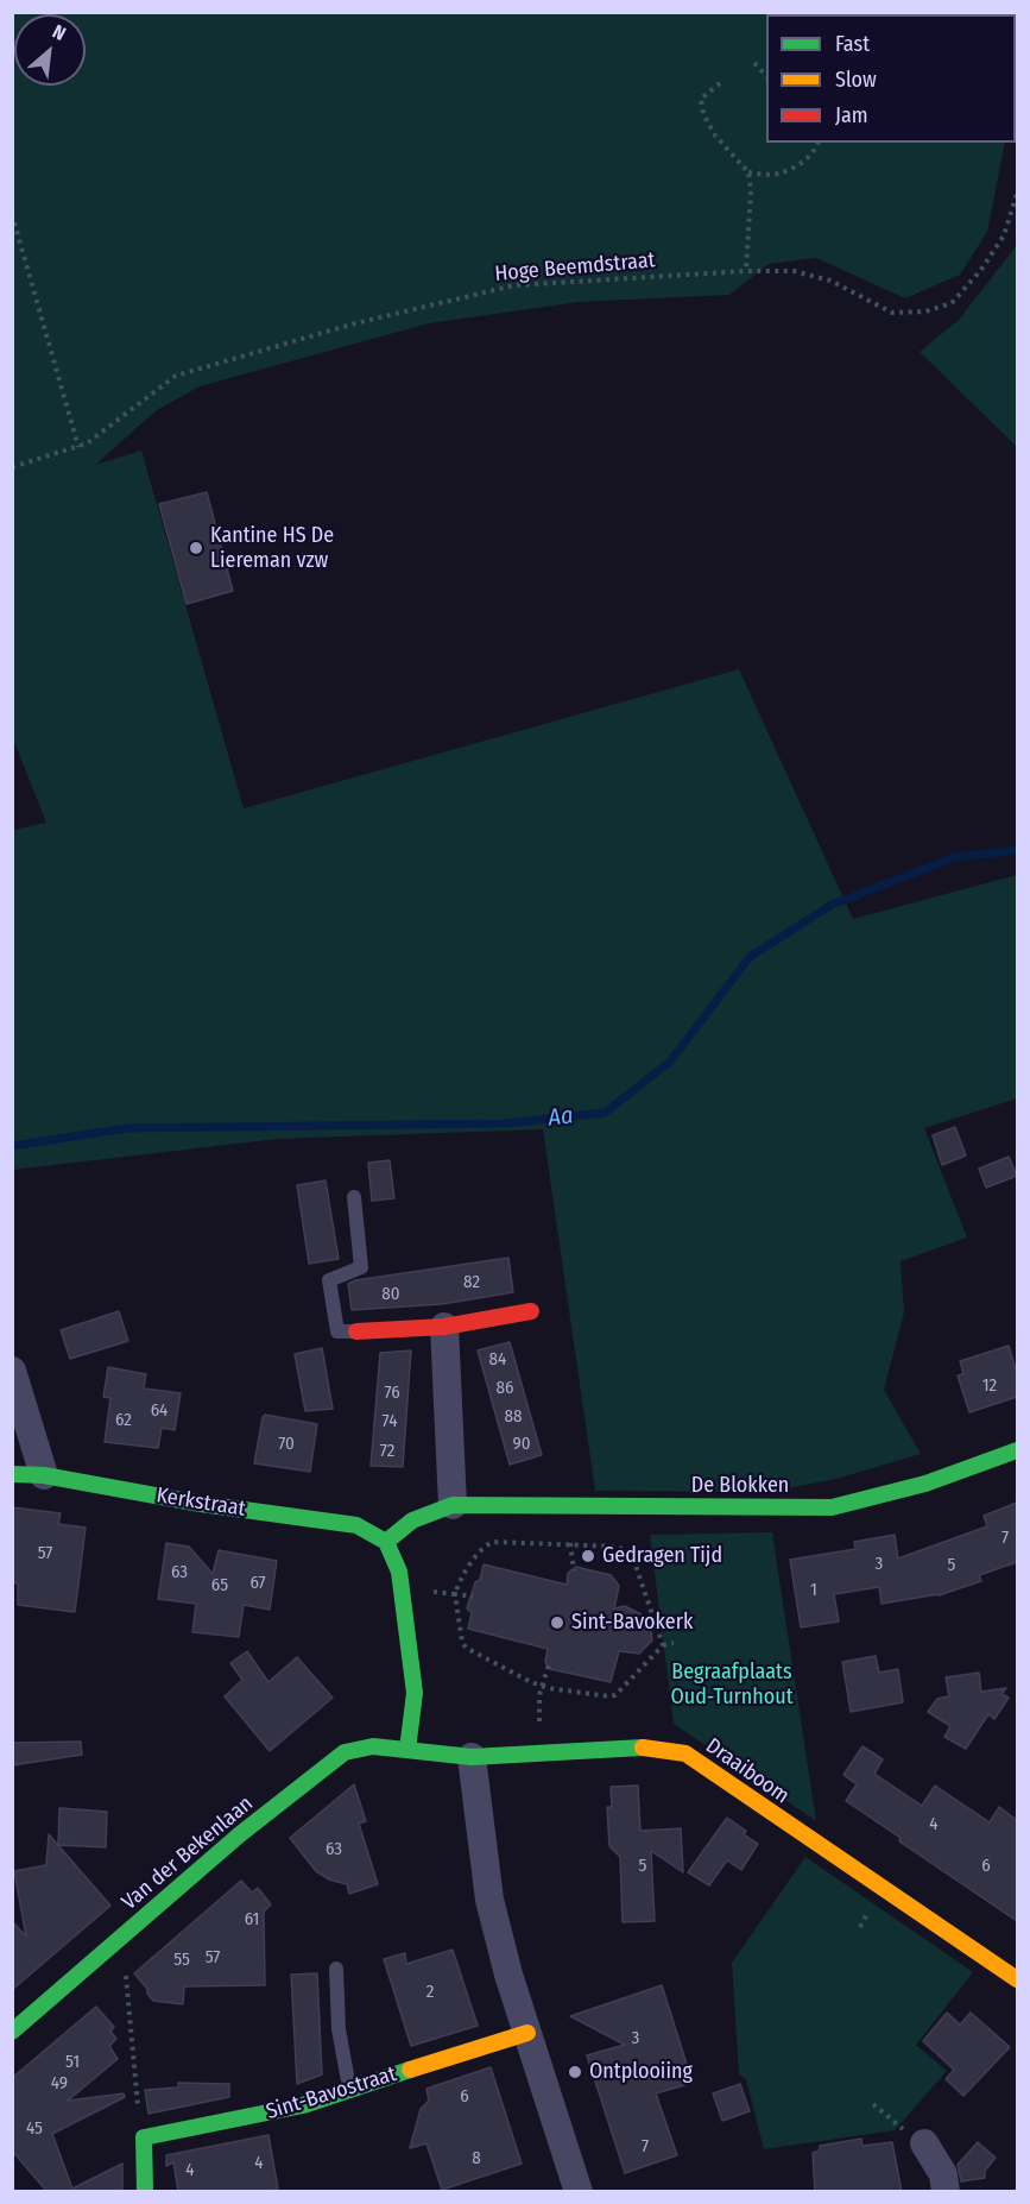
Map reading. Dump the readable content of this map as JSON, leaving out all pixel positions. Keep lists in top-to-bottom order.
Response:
{
  "streets": {
    "street": [
      "De Blokken",
      "Kerkstraat",
      "Draaiboom",
      "Van der Bekenlaan",
      "Sint-Bavostraat"
    ],
    "path": ["Hoge Beemdstraat"]
  },
  "crossings": [
    ["Draaiboom", "Van der Bekenlaan"]
  ],
  "water": ["Aa"],
  "parks": ["Begraafplaats Oud-Turnhout"],
  "places": [
    "Kantine HS De Liereman vzw",
    "Gedragen Tijd",
    "Sint-Bavokerk",
    "Ontplooiing"
  ],
  "house_numbers": [
    "82",
    "80",
    "84",
    "12",
    "86",
    "76",
    "64",
    "88",
    "62",
    "74",
    "70",
    "90",
    "72",
    "7",
    "57",
    "3",
    "5",
    "63",
    "67",
    "65",
    "1",
    "4",
    "63",
    "5",
    "6",
    "61",
    "57",
    "55",
    "2",
    "3",
    "51",
    "49",
    "6",
    "45",
    "7",
    "8",
    "4",
    "4"
  ],
  "legend": ["Fast", "Slow", "Jam"],
  "north": "top right"
}
